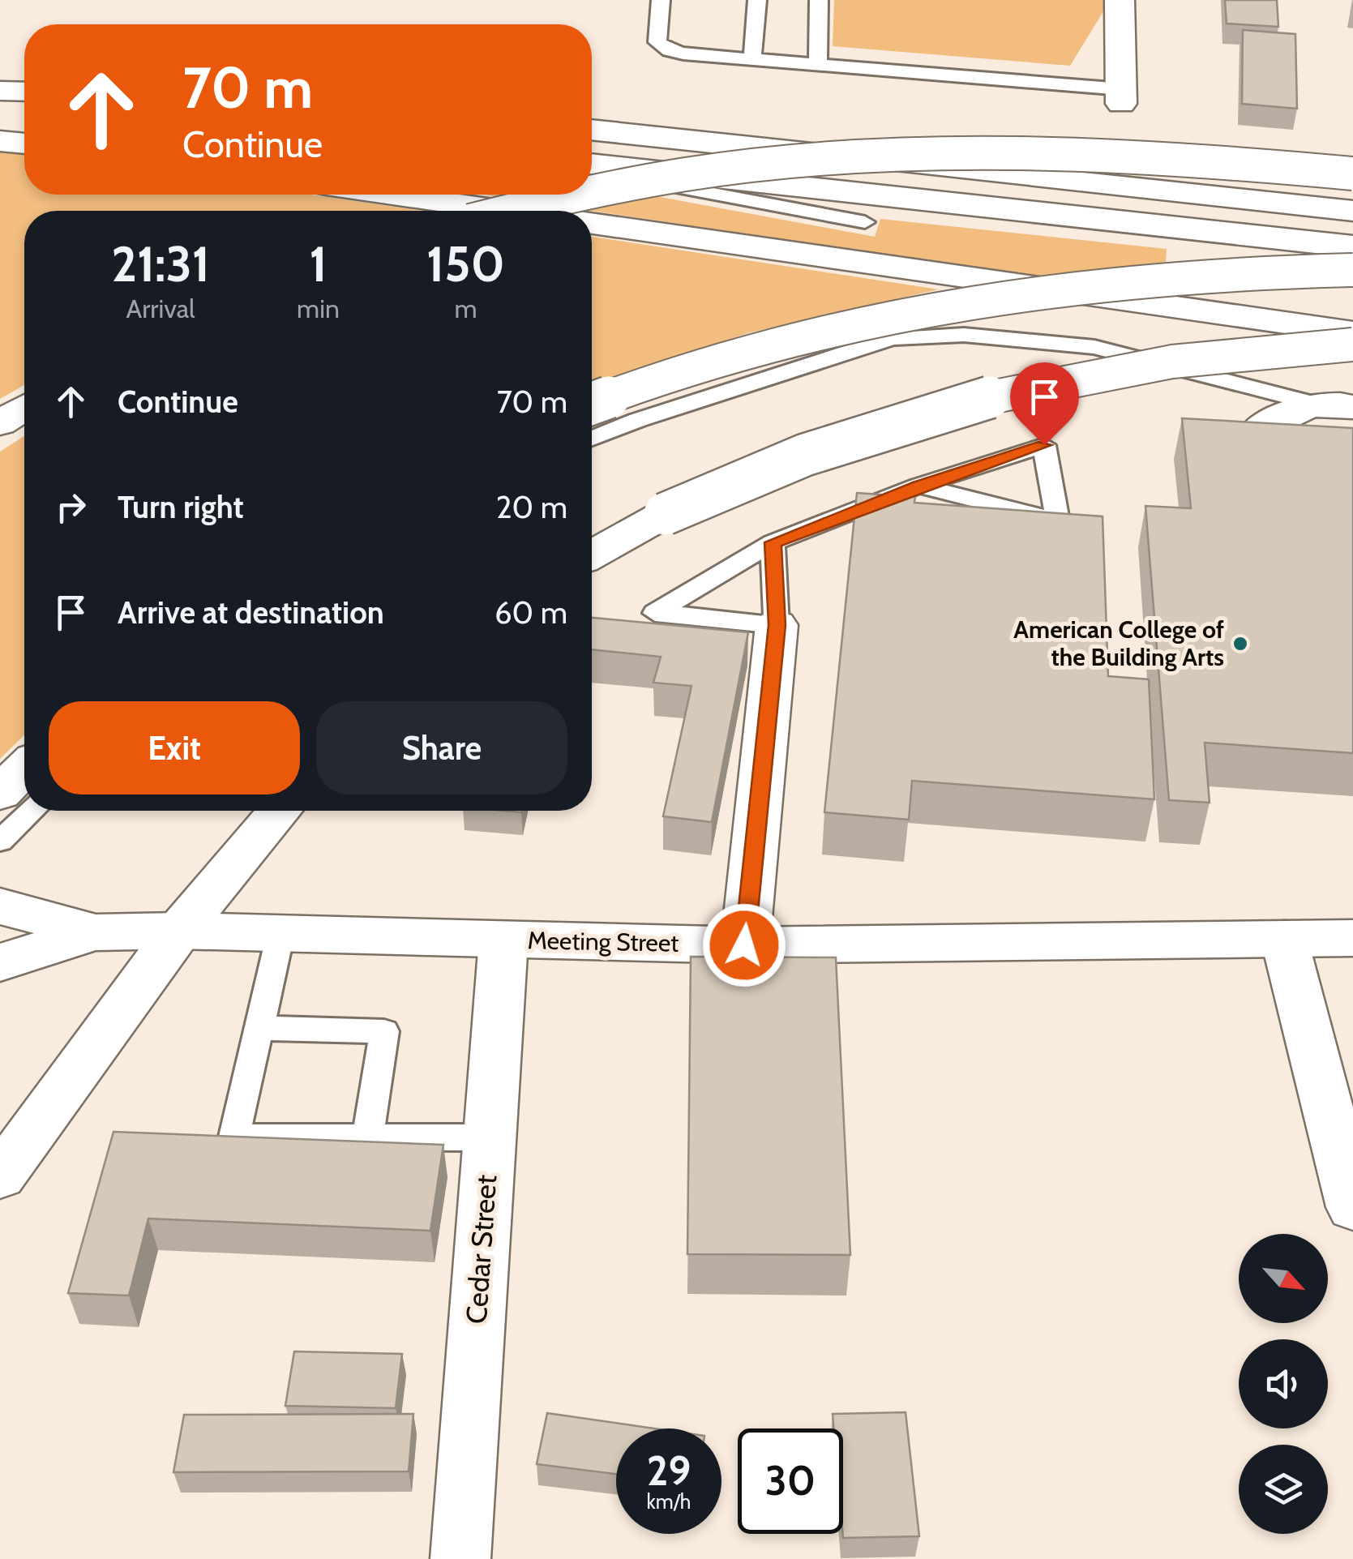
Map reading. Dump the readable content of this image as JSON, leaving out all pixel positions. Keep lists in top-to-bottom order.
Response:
{
  "streets": {
    "main road": ["Meeting Street", "Cedar Street"]
  },
  "crossings": [
    ["Meeting Street", "Cedar Street"]
  ],
  "places": ["American College of the Building Arts"],
  "north": "bottom right",
  "page": {
    "turn": ["70 m", "Continue"],
    "eta": [
      "21:31",
      "Arrival",
      "1",
      "min",
      "150",
      "m"
    ],
    "list": [
      {
        "name": "Continue",
        "value": "70 m"
      },
      {
        "name": "Turn right",
        "value": "20 m"
      },
      {
        "name": "Arrive at destination",
        "value": "60 m"
      }
    ],
    "buttons": ["Exit", "Share"],
    "speed": "29 km/h",
    "limit": "30"
  }
}
